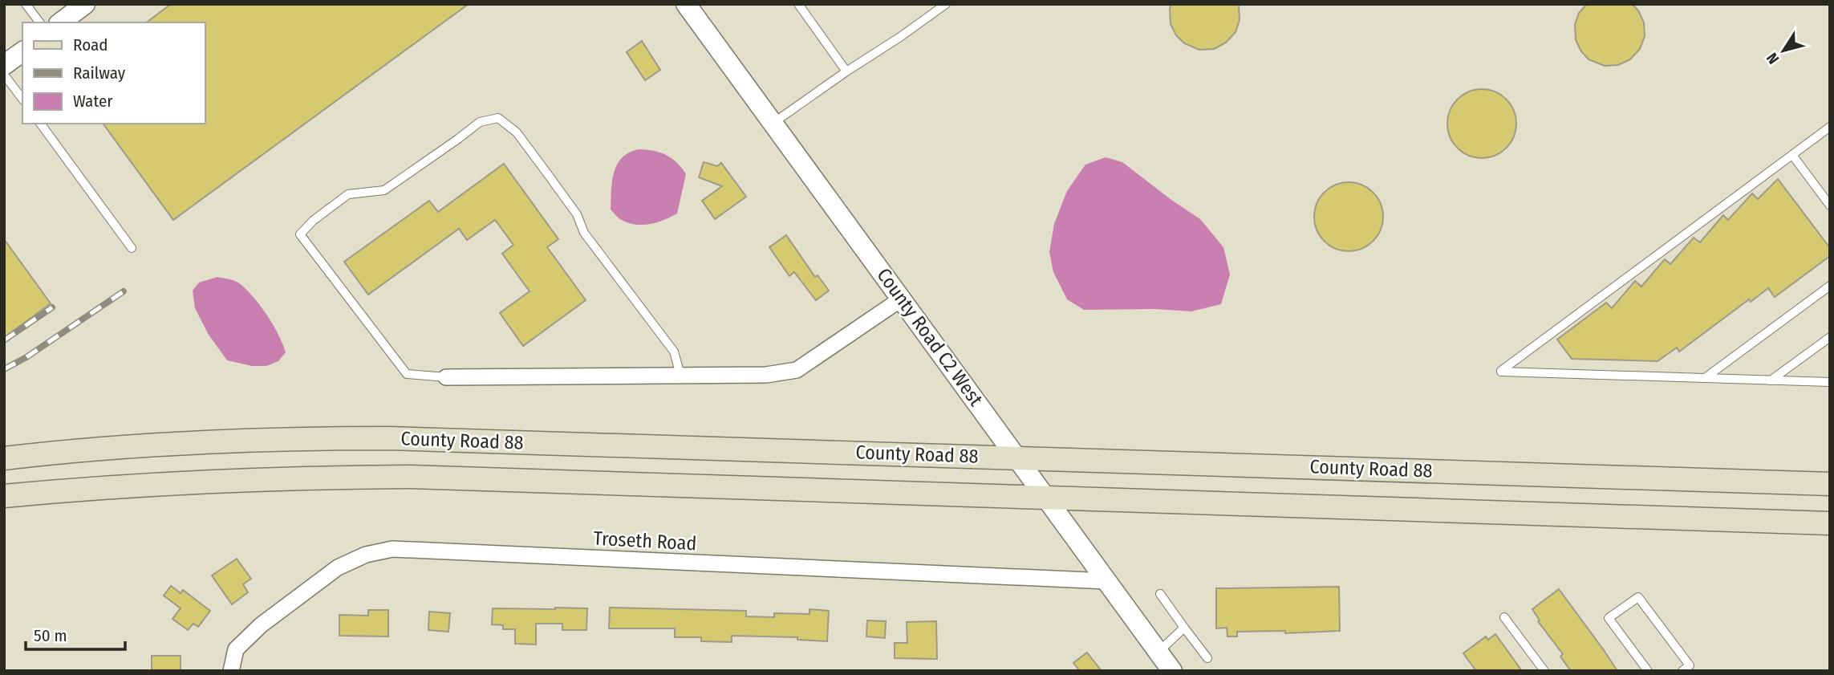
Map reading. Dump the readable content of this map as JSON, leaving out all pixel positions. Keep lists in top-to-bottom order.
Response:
{
  "streets": {
    "main road": ["County Road 88"],
    "street": ["County Road C2 West", "Troseth Road"]
  },
  "crossings": [
    ["County Road C2 West", "County Road 88"],
    ["County Road C2 West", "Troseth Road"]
  ],
  "legend": ["Road", "Railway", "Water"],
  "scale_bar": "50 m",
  "north": "bottom left"
}
